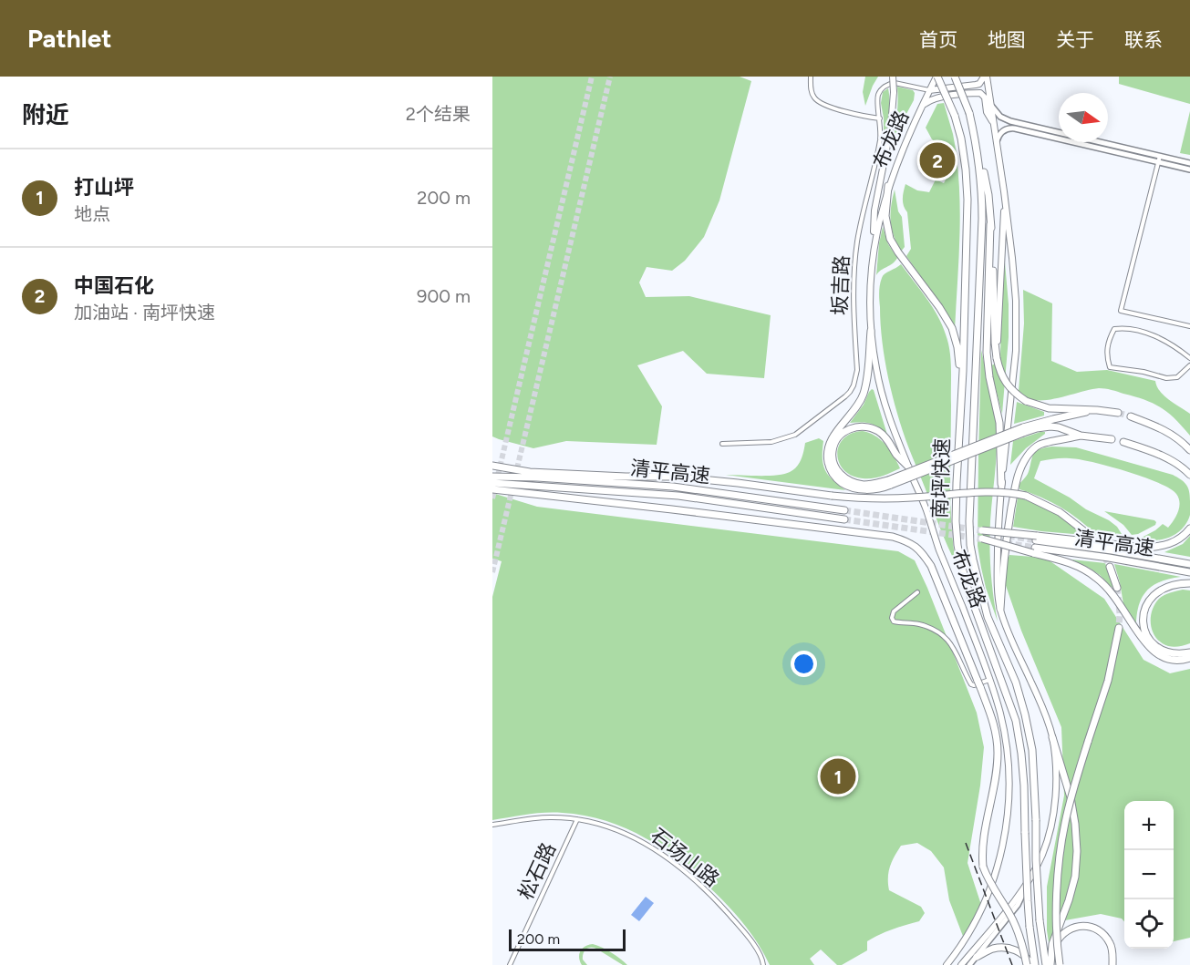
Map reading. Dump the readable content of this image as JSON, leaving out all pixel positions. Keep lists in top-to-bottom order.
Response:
{
  "streets": {
    "highway": ["清平高速", "南坪快速"],
    "main road": ["布龙路"],
    "street": ["坂吉路", "石场山路", "松石路"]
  },
  "crossings": [
    ["布龙路", "坂吉路"],
    ["布龙路", "南坪快速"],
    ["石场山路", "松石路"]
  ],
  "scale_bar": "200 m",
  "north": "right",
  "page": {
    "header": "Pathlet",
    "nav": [
      "首页",
      "地图",
      "关于",
      "联系"
    ],
    "heading": ["附近", "2个结果"],
    "pins": ["2", "1"],
    "list": [
      {
        "mark": "1",
        "name": "打山坪",
        "note": "地点",
        "value": "200 m"
      },
      {
        "mark": "2",
        "name": "中国石化",
        "note": "加油站 · 南坪快速",
        "value": "900 m"
      }
    ],
    "map_buttons": ["+", "−"],
    "scale": "200 m"
  }
}
